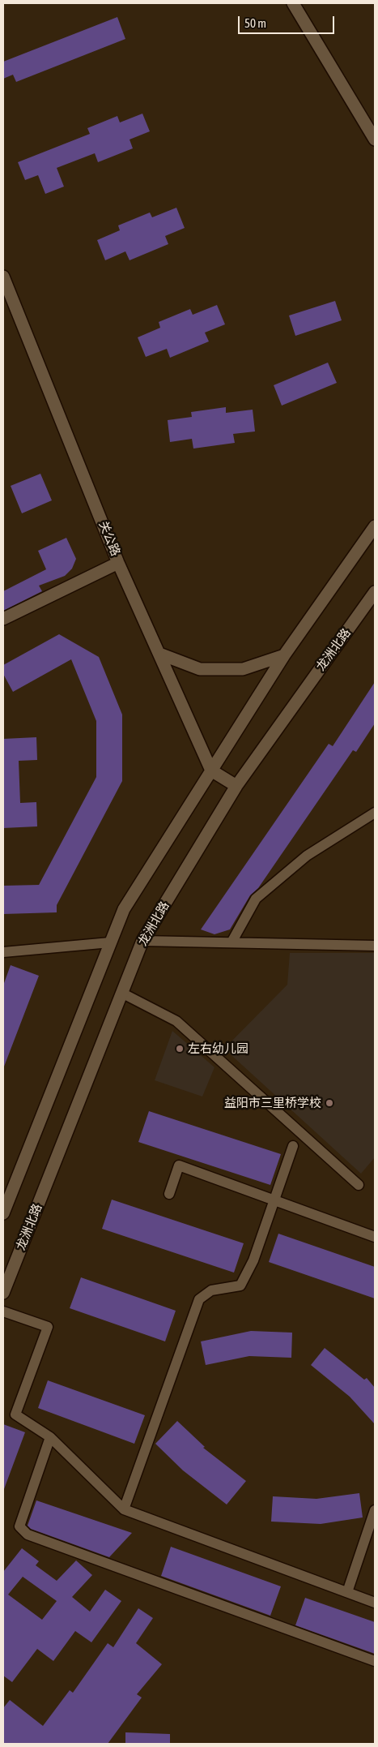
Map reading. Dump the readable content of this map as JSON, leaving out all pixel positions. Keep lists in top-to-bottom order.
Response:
{
  "streets": {
    "main road": ["关公路", "龙洲北路"]
  },
  "places": ["左右幼儿园", "益阳市三里桥学校"],
  "scale_bar": "50 m"
}
